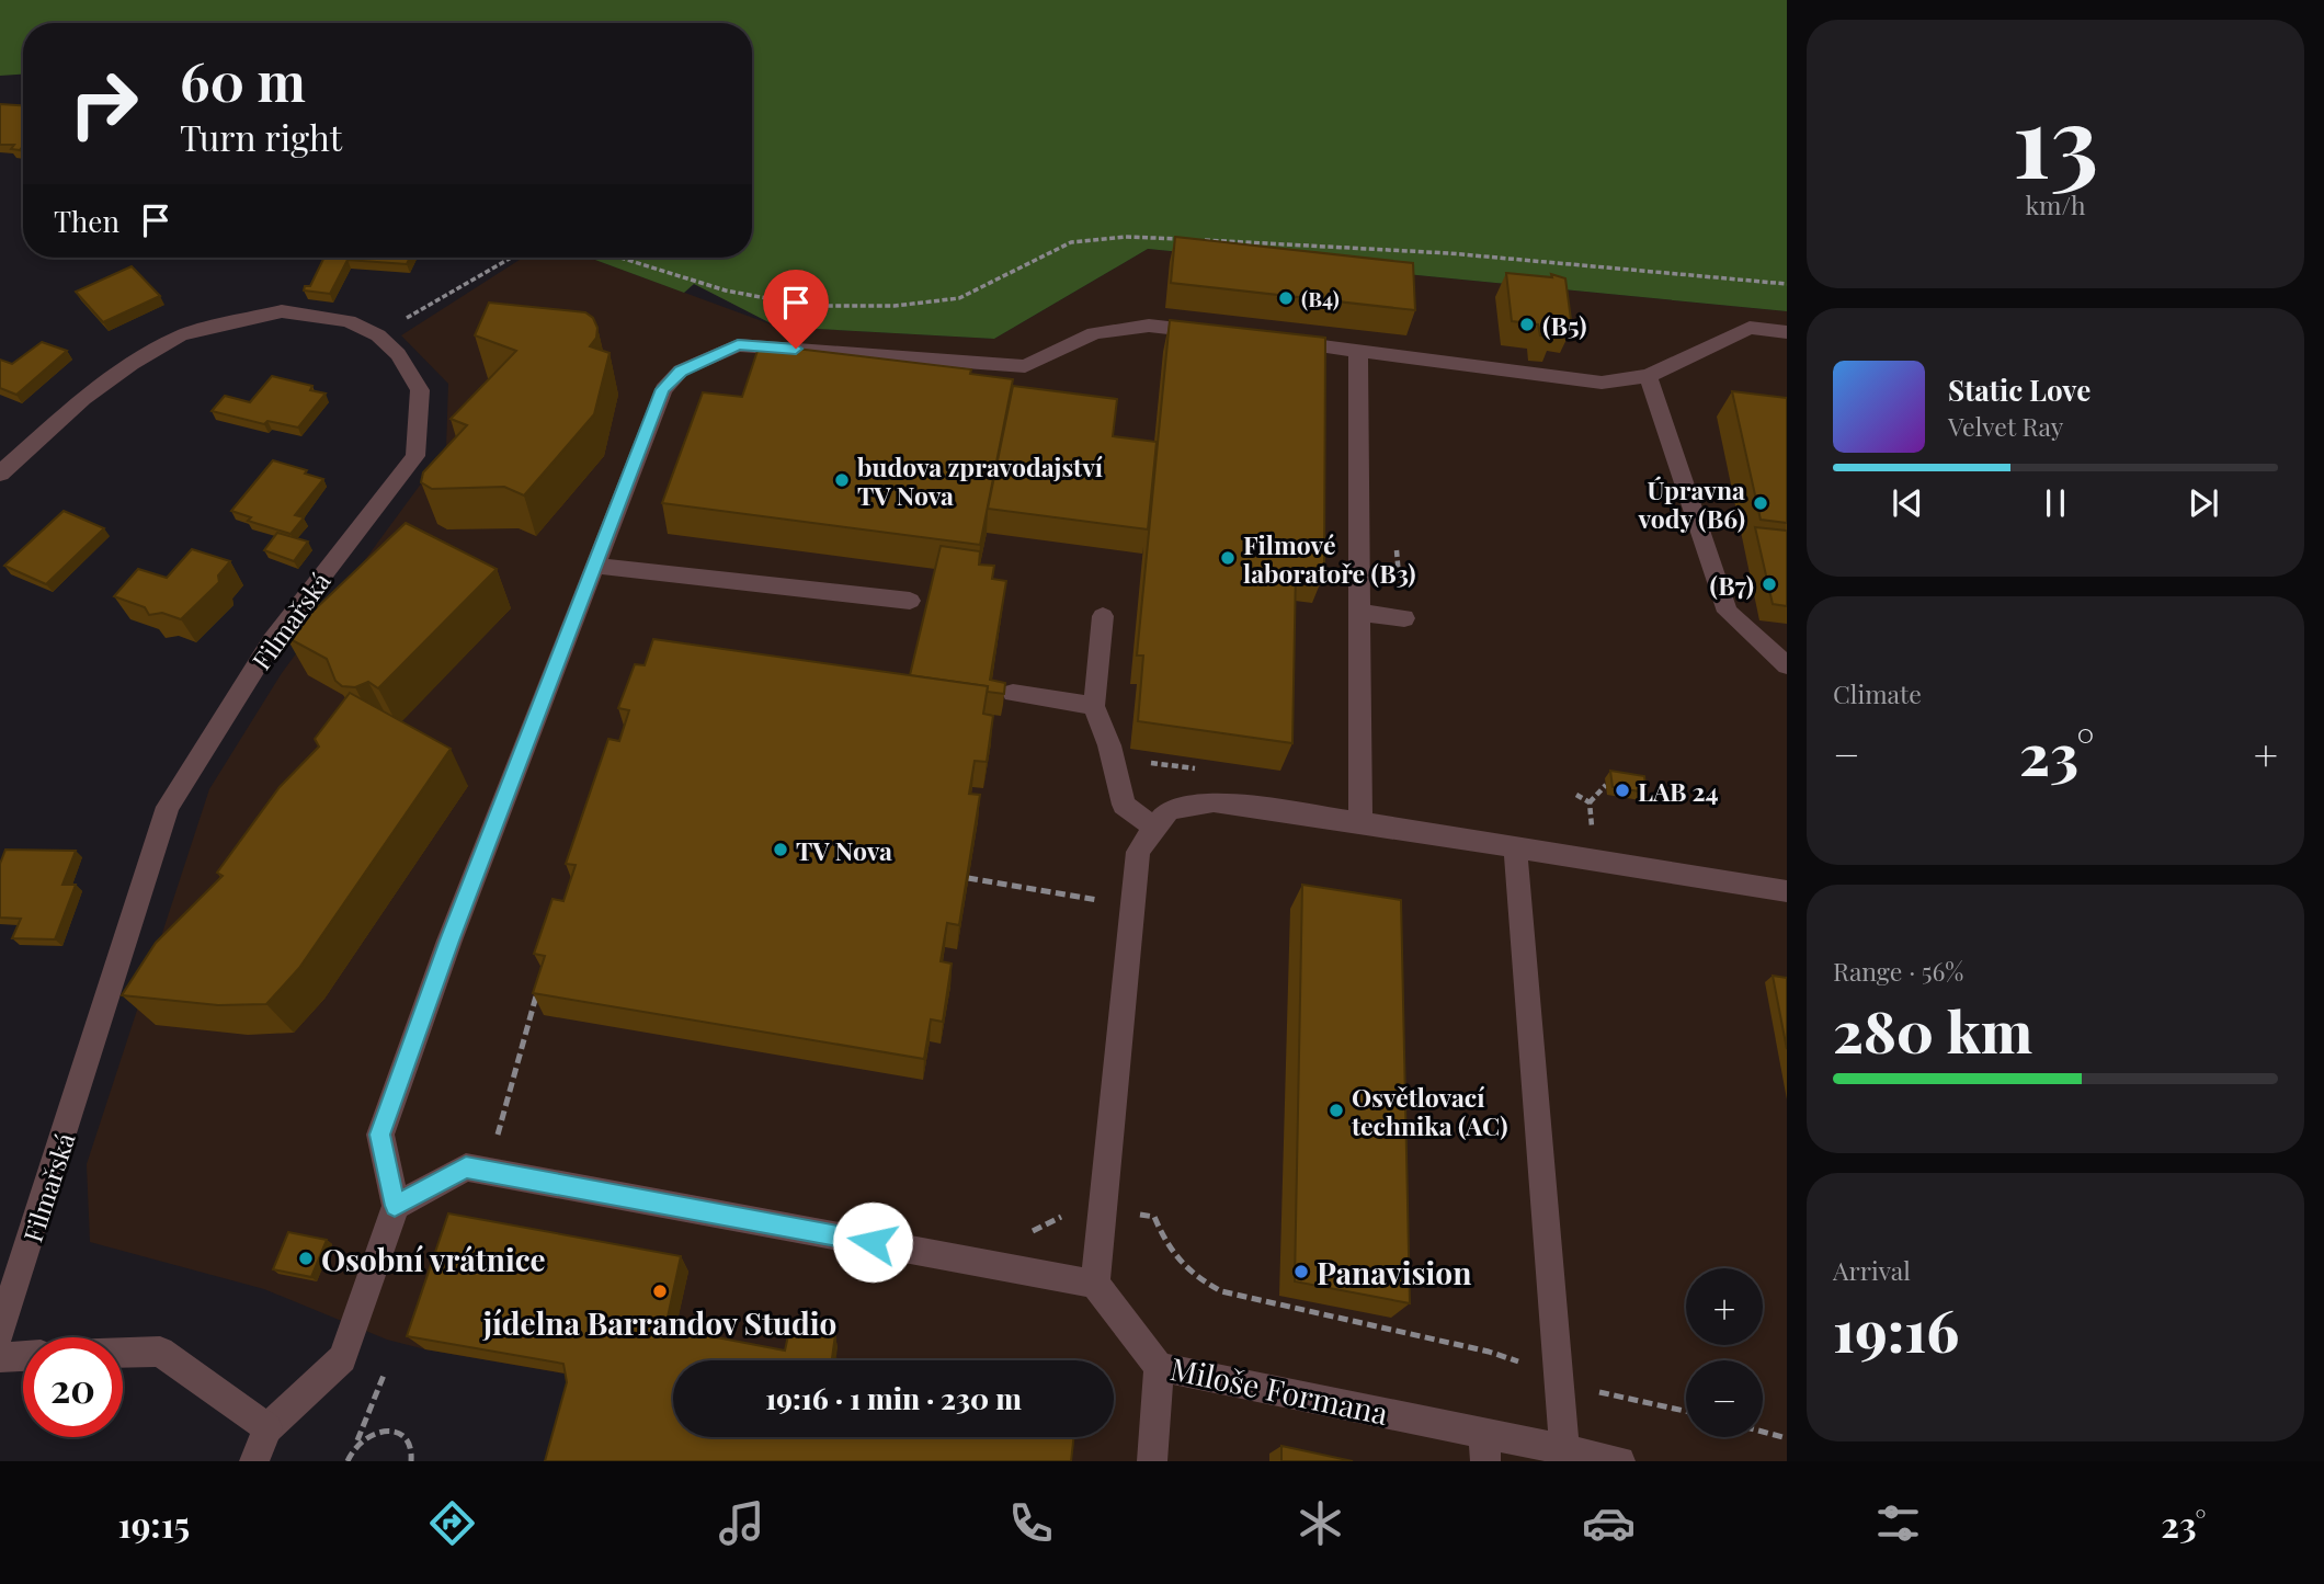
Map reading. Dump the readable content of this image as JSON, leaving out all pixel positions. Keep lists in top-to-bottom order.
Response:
{
  "streets": {
    "street": ["Filmařská", "Miloše Formana"]
  },
  "places": [
    "(B4)",
    "(B5)",
    "budova zpravodajství TV Nova",
    "Úpravna vody (B6)",
    "Filmové laboratoře (B3)",
    "(B7)",
    "LAB 24",
    "TV Nova",
    "Osvětlovací technika (AC)",
    "Osobní vrátnice",
    "Panavision",
    "jídelna Barrandov Studio"
  ],
  "page": {
    "tile": [
      ["13", "km/h"],
      "Climate",
      ["Range · 56%", "280 km"],
      ["Arrival", "19:16"]
    ],
    "turn": ["60 m", "Turn right"],
    "then": "Then",
    "song": ["Static Love", "Velvet Ray"],
    "heat": ["−", "23°", "+"],
    "map_buttons": ["+", "−"],
    "limit": "20",
    "trip": "19:16 · 1 min · 230 m",
    "tabs": ["19:15", "23°"]
  }
}
